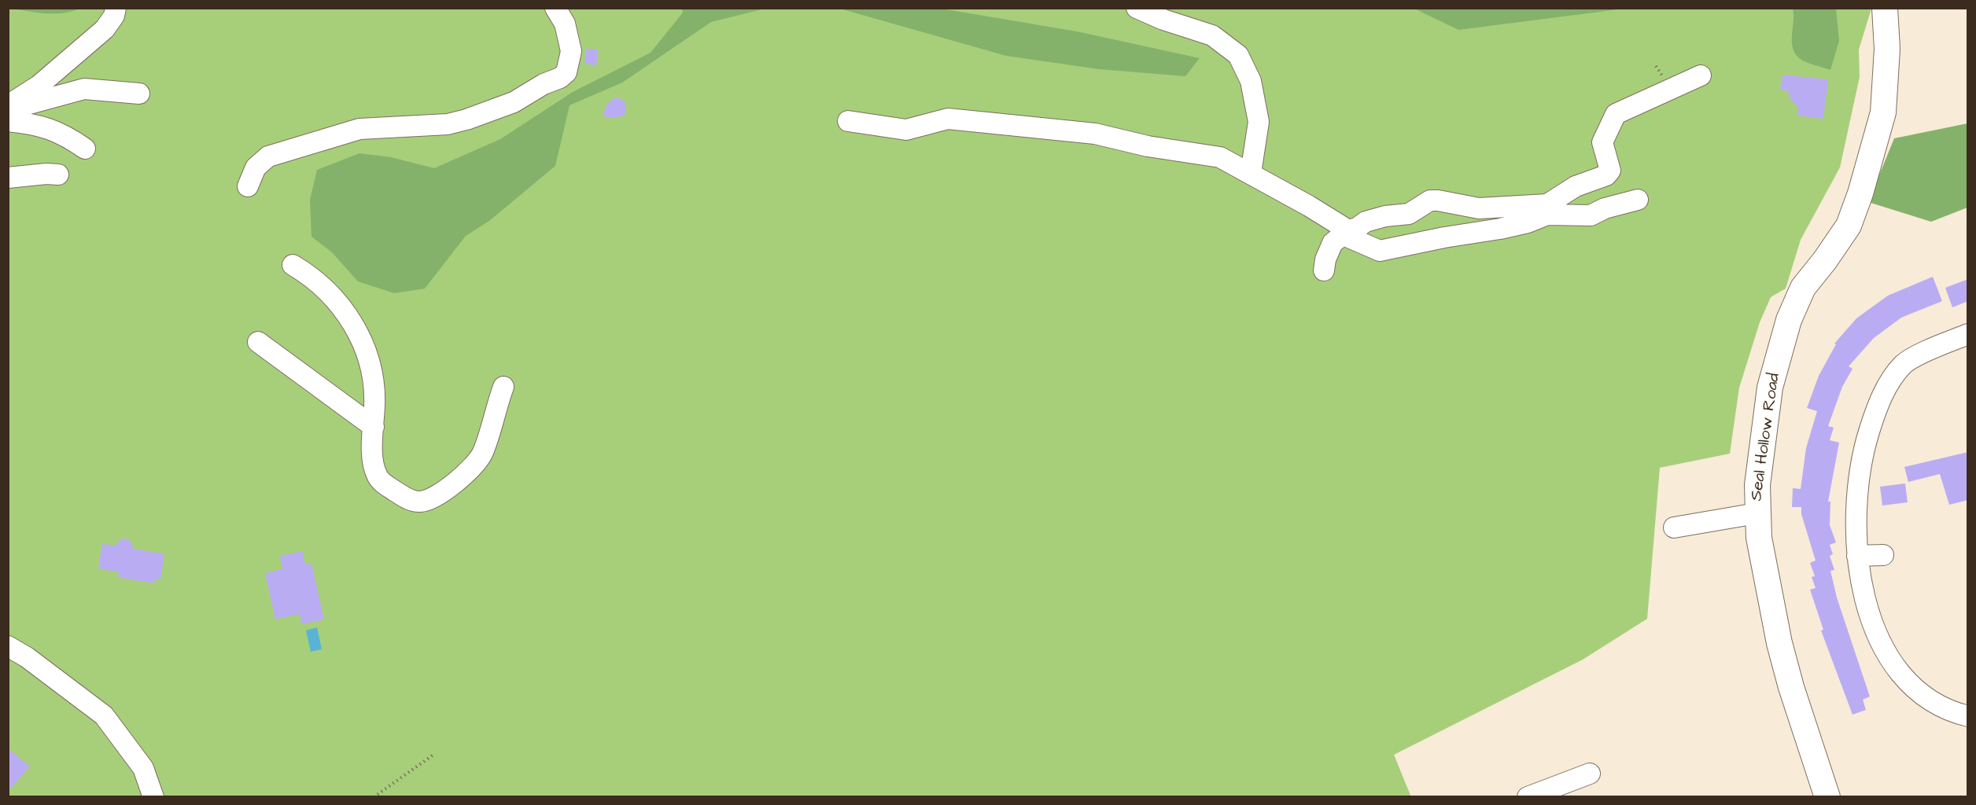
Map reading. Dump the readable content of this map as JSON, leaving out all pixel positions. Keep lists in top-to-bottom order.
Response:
{
  "streets": {
    "main road": ["Seal Hollow Road"]
  }
}
